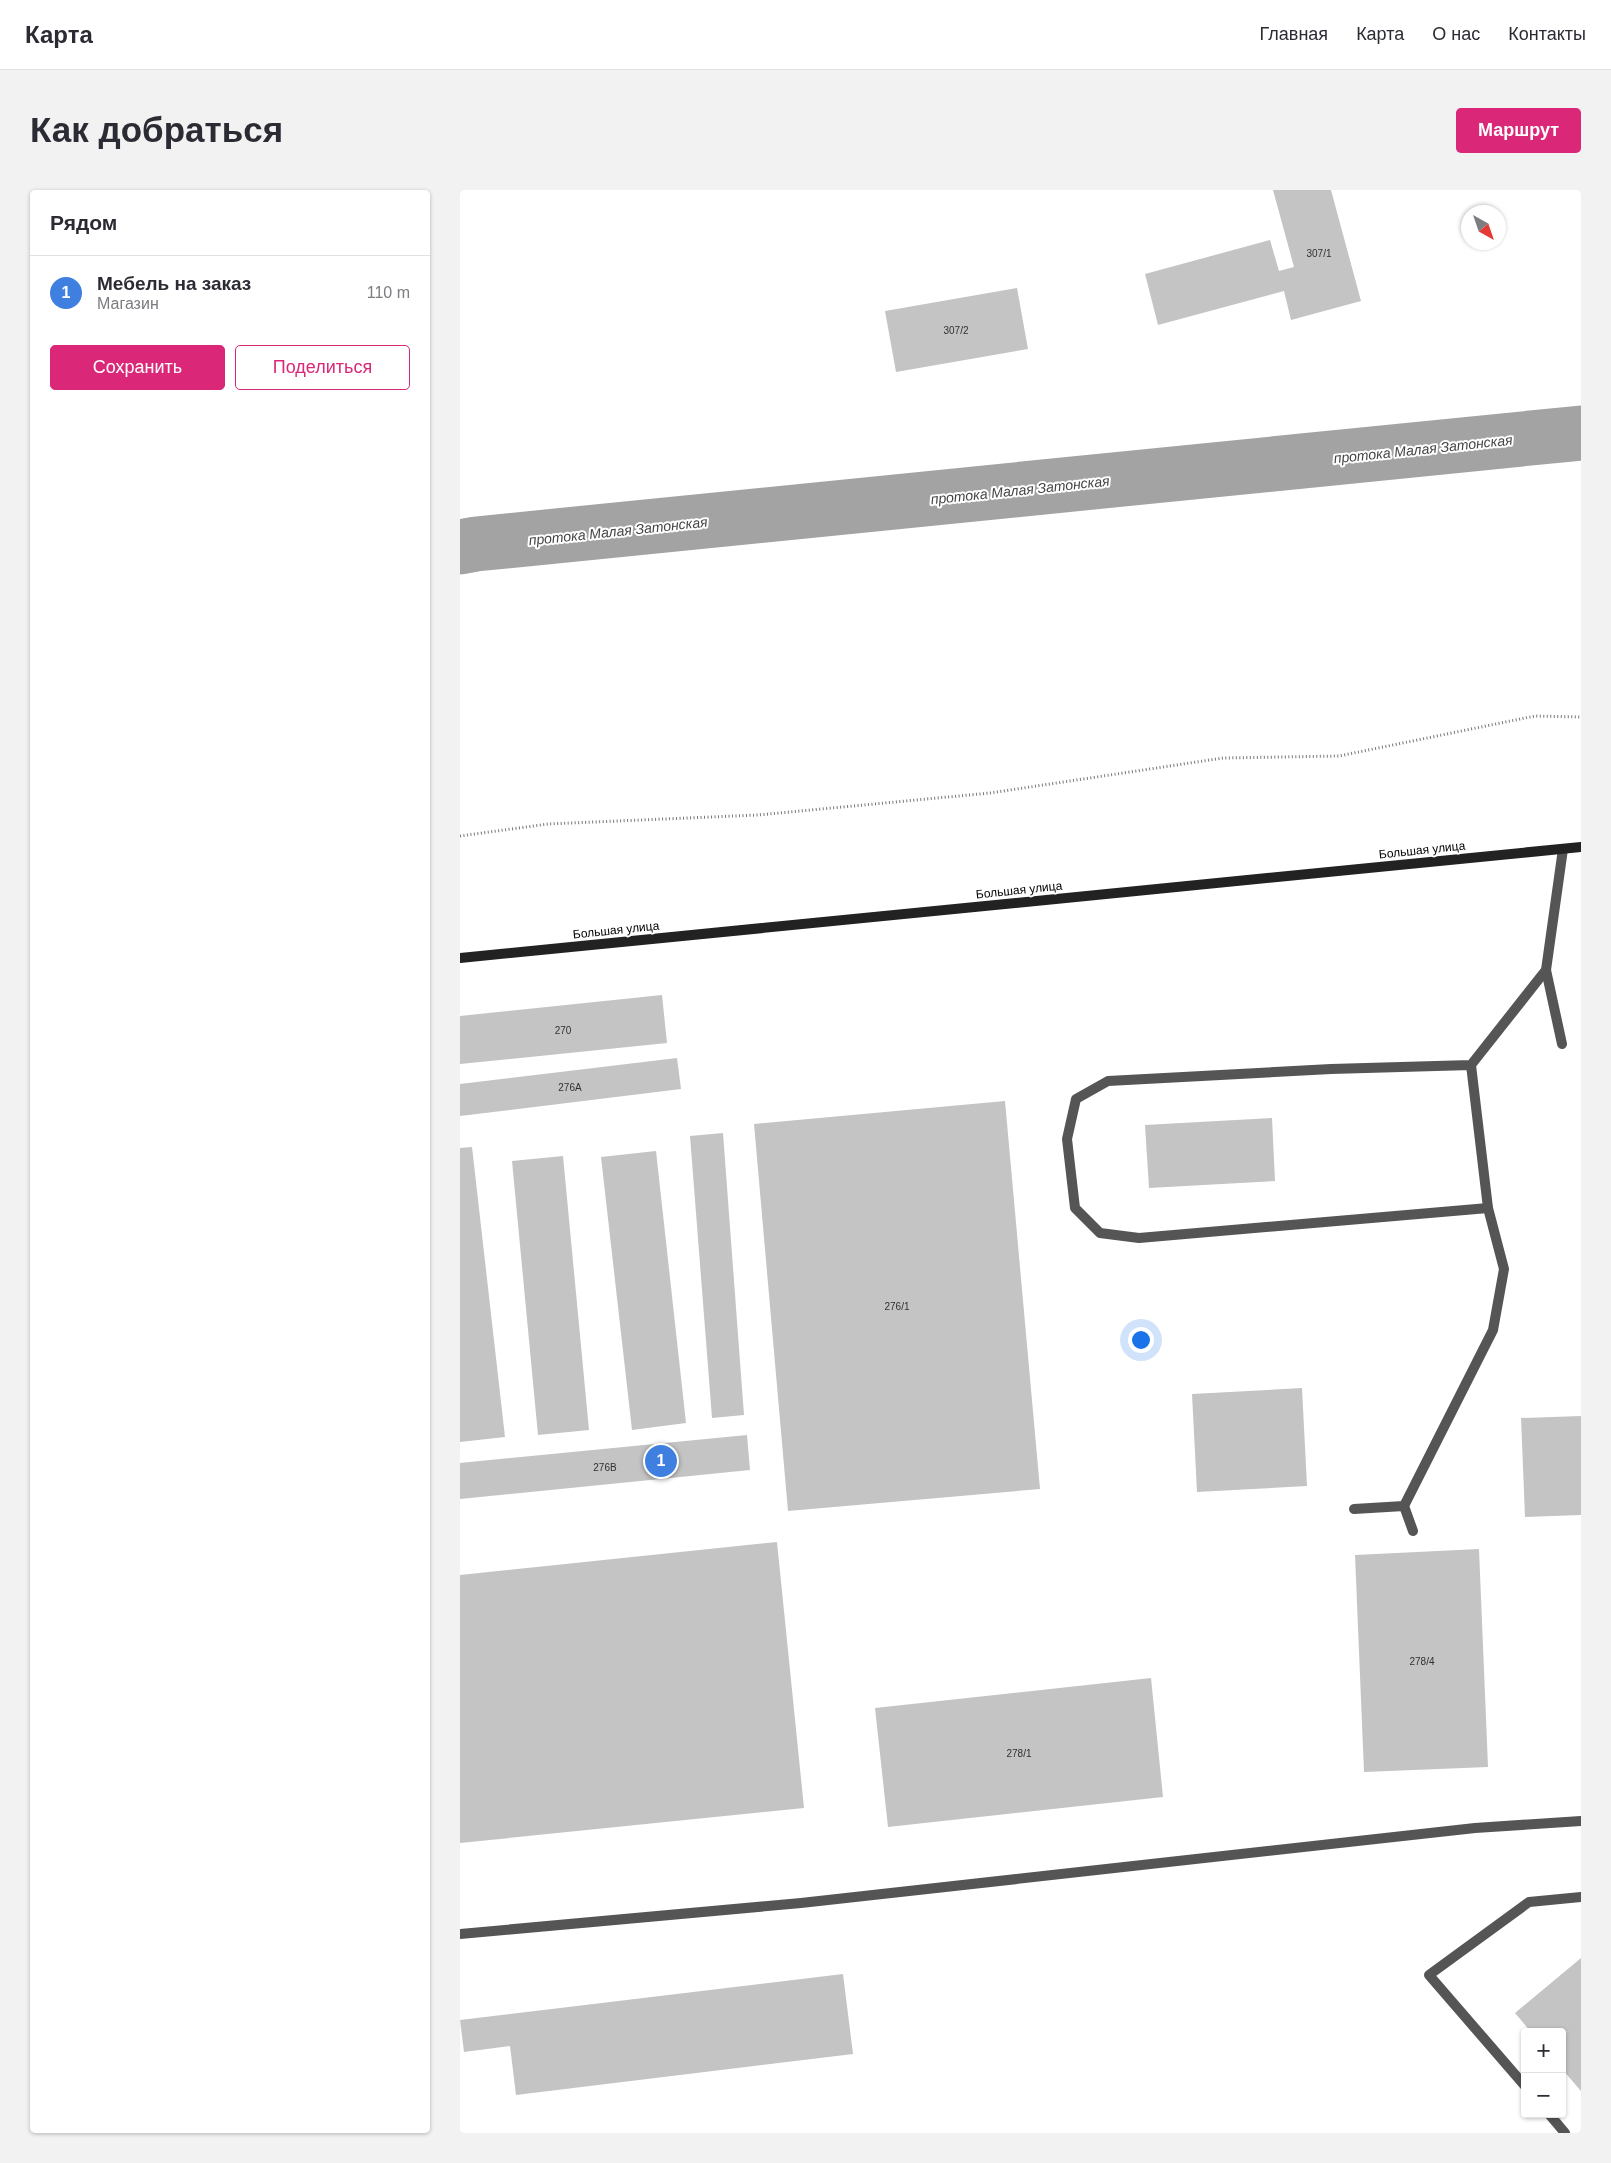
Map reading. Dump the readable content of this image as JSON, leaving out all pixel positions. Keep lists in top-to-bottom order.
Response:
{
  "streets": {
    "main road": ["Большая улица"]
  },
  "water": ["протока Малая Затонская"],
  "house_numbers": [
    "307/1",
    "307/2",
    "270",
    "276А",
    "276/1",
    "276В",
    "278/4",
    "278/1"
  ],
  "north": "bottom right",
  "page": {
    "header": "Карта",
    "nav": [
      "Главная",
      "Карта",
      "О нас",
      "Контакты"
    ],
    "buttons": [
      "Маршрут",
      ["Сохранить", "Поделиться"]
    ],
    "title": "Как добраться",
    "heading": "Рядом",
    "list": [
      {
        "mark": "1",
        "name": "Мебель на заказ",
        "note": "Магазин",
        "value": "110 m"
      }
    ],
    "pins": "1",
    "map_buttons": ["+", "−"]
  }
}
